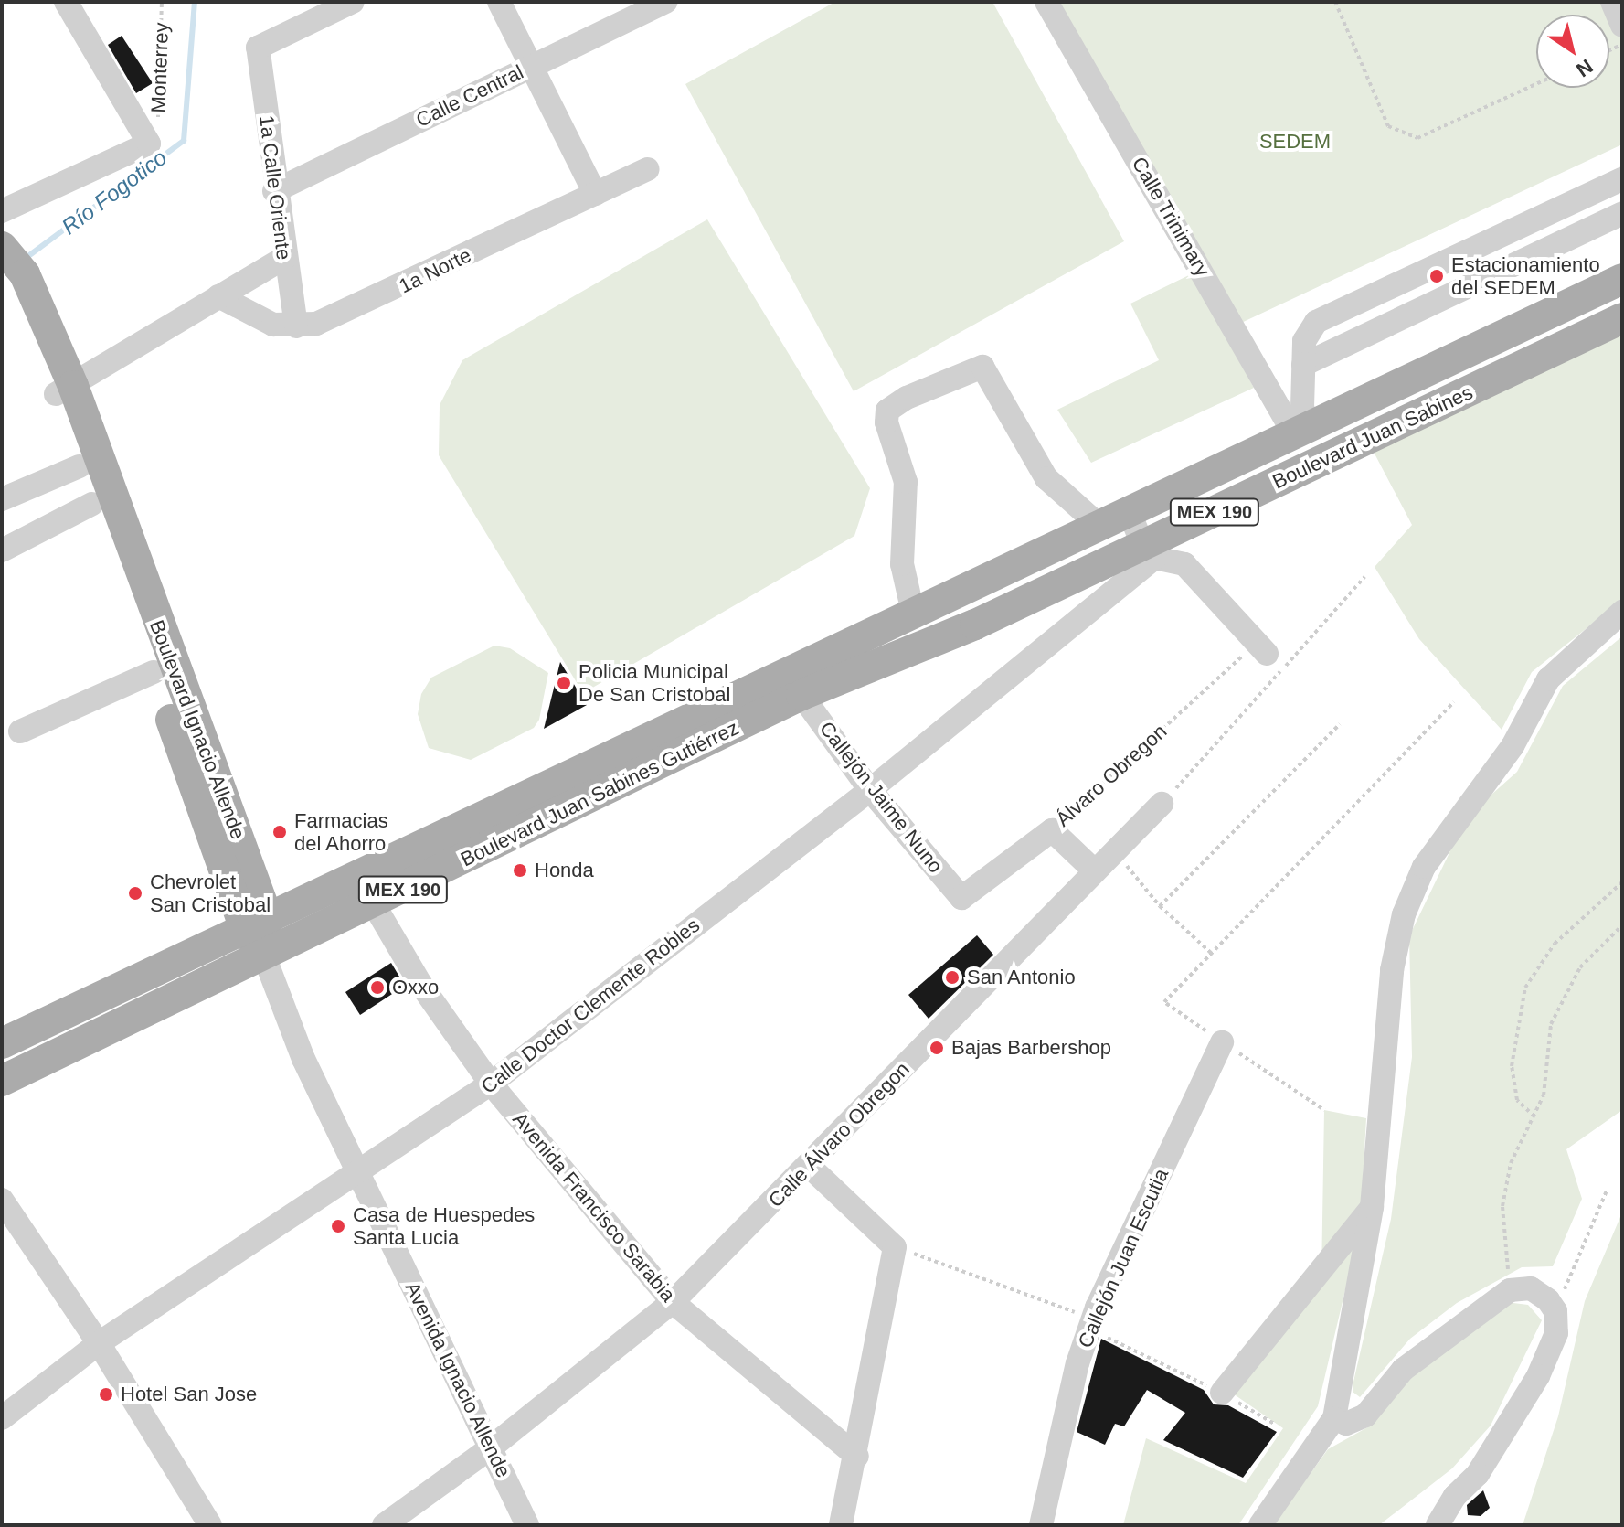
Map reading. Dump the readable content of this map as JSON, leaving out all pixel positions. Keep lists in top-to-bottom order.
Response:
{
  "streets": {
    "main road": [
      "Boulevard Juan Sabines",
      "MEX 190",
      "Boulevard Ignacio Allende",
      "Boulevard Juan Sabines Gutiérrez"
    ],
    "street": [
      "Calle Central",
      "1a Calle Oriente",
      "Calle Trinimary",
      "1a Norte",
      "Álvaro Obregon",
      "Callejón Jaime Nuno",
      "Calle Doctor Clemente Robles",
      "Calle Álvaro Obregon",
      "Avenida Francisco Sarabia",
      "Callejón Juan Escutia",
      "Avenida Ignacio Allende"
    ],
    "path": ["Monterrey"]
  },
  "crossings": [
    ["Calle Central", "1a Calle Oriente"],
    ["1a Calle Oriente", "1a Norte"],
    ["Calle Trinimary", "Boulevard Juan Sabines"],
    ["Boulevard Juan Sabines", "Boulevard Juan Sabines Gutiérrez"],
    ["Boulevard Juan Sabines", "Callejón Jaime Nuno"],
    ["Boulevard Juan Sabines", "Calle Doctor Clemente Robles"],
    ["Boulevard Ignacio Allende", "Boulevard Juan Sabines Gutiérrez"],
    ["Boulevard Ignacio Allende", "Avenida Ignacio Allende"],
    ["Álvaro Obregon", "Callejón Jaime Nuno"],
    ["Boulevard Juan Sabines Gutiérrez", "Callejón Jaime Nuno"],
    ["Boulevard Juan Sabines Gutiérrez", "Avenida Francisco Sarabia"],
    ["Boulevard Juan Sabines Gutiérrez", "Avenida Ignacio Allende"],
    ["Callejón Jaime Nuno", "Calle Doctor Clemente Robles"],
    ["Calle Doctor Clemente Robles", "Avenida Francisco Sarabia"],
    ["Calle Doctor Clemente Robles", "Avenida Ignacio Allende"],
    ["Calle Álvaro Obregon", "Avenida Francisco Sarabia"],
    ["Calle Álvaro Obregon", "Avenida Ignacio Allende"]
  ],
  "water": ["Río Fogotico"],
  "parks": ["SEDEM"],
  "places": [
    "Estacionamiento del SEDEM",
    "Policia Municipal De San Cristobal",
    "Farmacias del Ahorro",
    "Honda",
    "Chevrolet San Cristobal",
    "San Antonio",
    "Oxxo",
    "Bajas Barbershop",
    "Casa de Huespedes Santa Lucia",
    "Hotel San Jose"
  ],
  "north": "bottom right"
}
